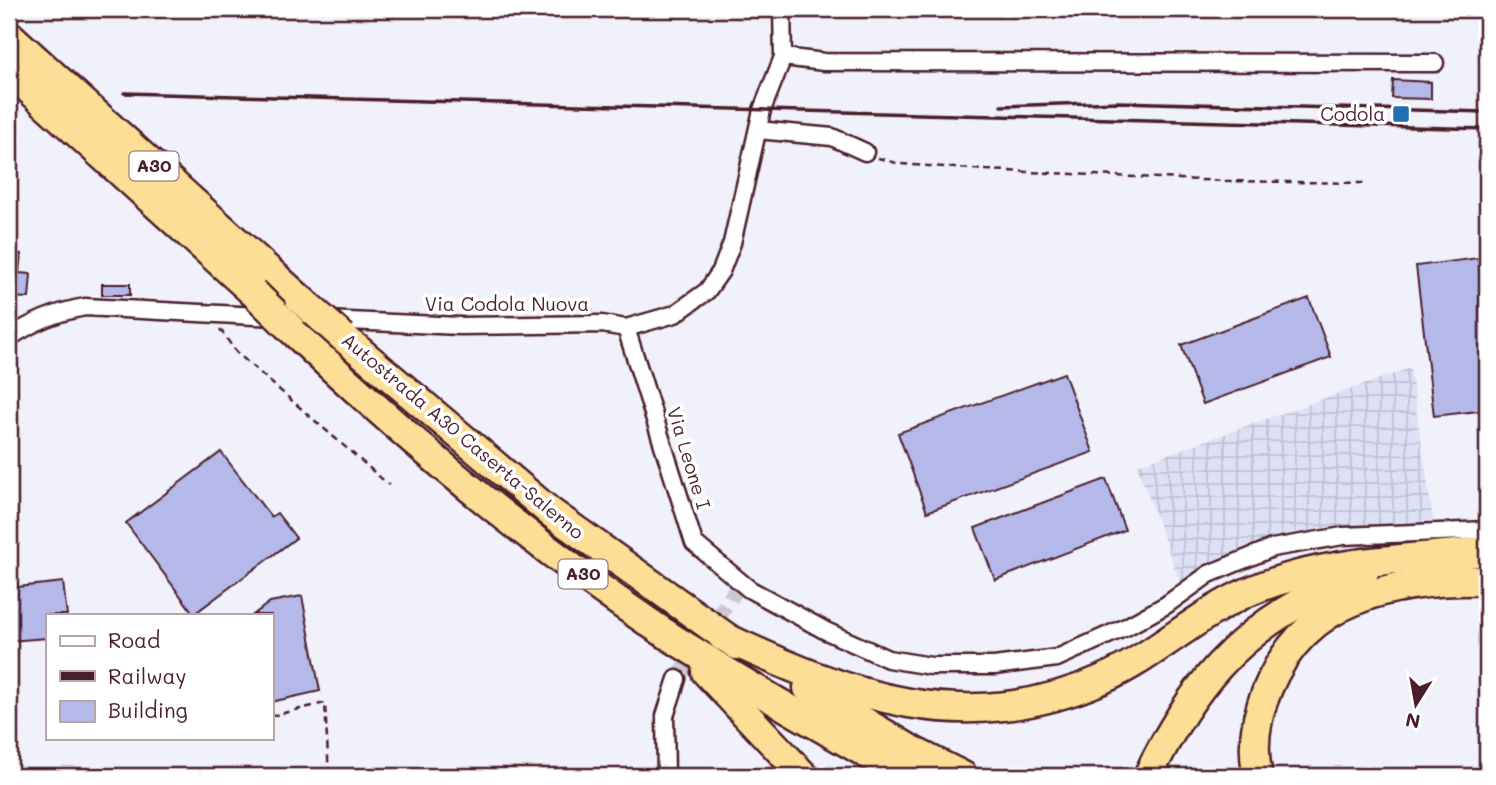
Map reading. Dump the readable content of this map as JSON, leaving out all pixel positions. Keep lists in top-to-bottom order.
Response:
{
  "streets": {
    "highway": ["A30", "Autostrada A30 Caserta-Salerno"],
    "street": ["Via Codola Nuova", "Via Leone I"]
  },
  "crossings": [
    ["Via Codola Nuova", "Via Leone I"]
  ],
  "places": {
    "transit": ["Codola"]
  },
  "legend": ["Road", "Railway", "Building"],
  "north": "bottom"
}
